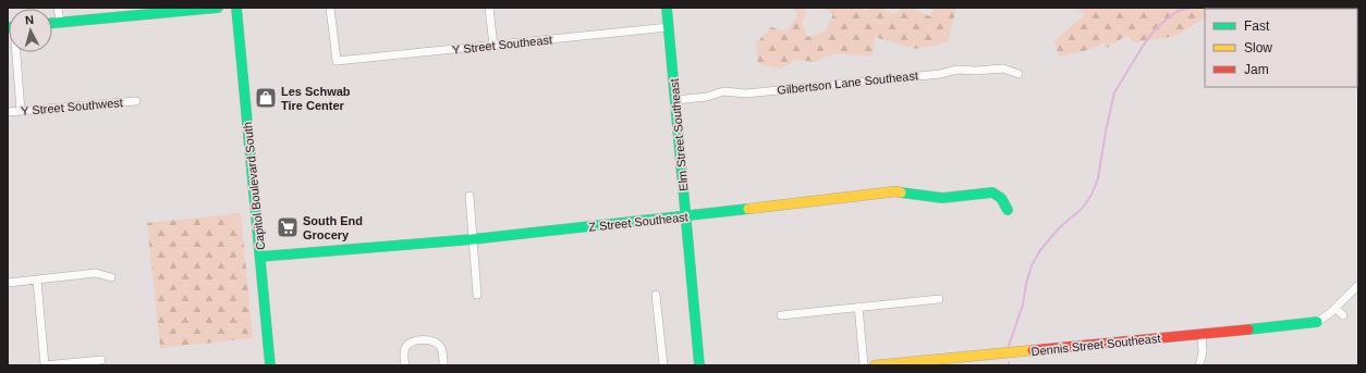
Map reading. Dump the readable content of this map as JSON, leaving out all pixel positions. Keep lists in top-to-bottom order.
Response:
{
  "streets": {
    "street": [
      "Y Street Southeast",
      "Gilbertson Lane Southeast",
      "Y Street Southwest",
      "Elm Street Southeast",
      "Capitol Boulevard South",
      "Z Street Southeast",
      "Dennis Street Southeast"
    ]
  },
  "crossings": [
    ["Y Street Southeast", "Elm Street Southeast"],
    ["Gilbertson Lane Southeast", "Elm Street Southeast"],
    ["Elm Street Southeast", "Z Street Southeast"],
    ["Capitol Boulevard South", "Z Street Southeast"]
  ],
  "places": {
    "shop": ["Les Schwab Tire Center"],
    "supermarket": ["South End Grocery"]
  },
  "legend": ["Fast", "Slow", "Jam"],
  "north": "top"
}
